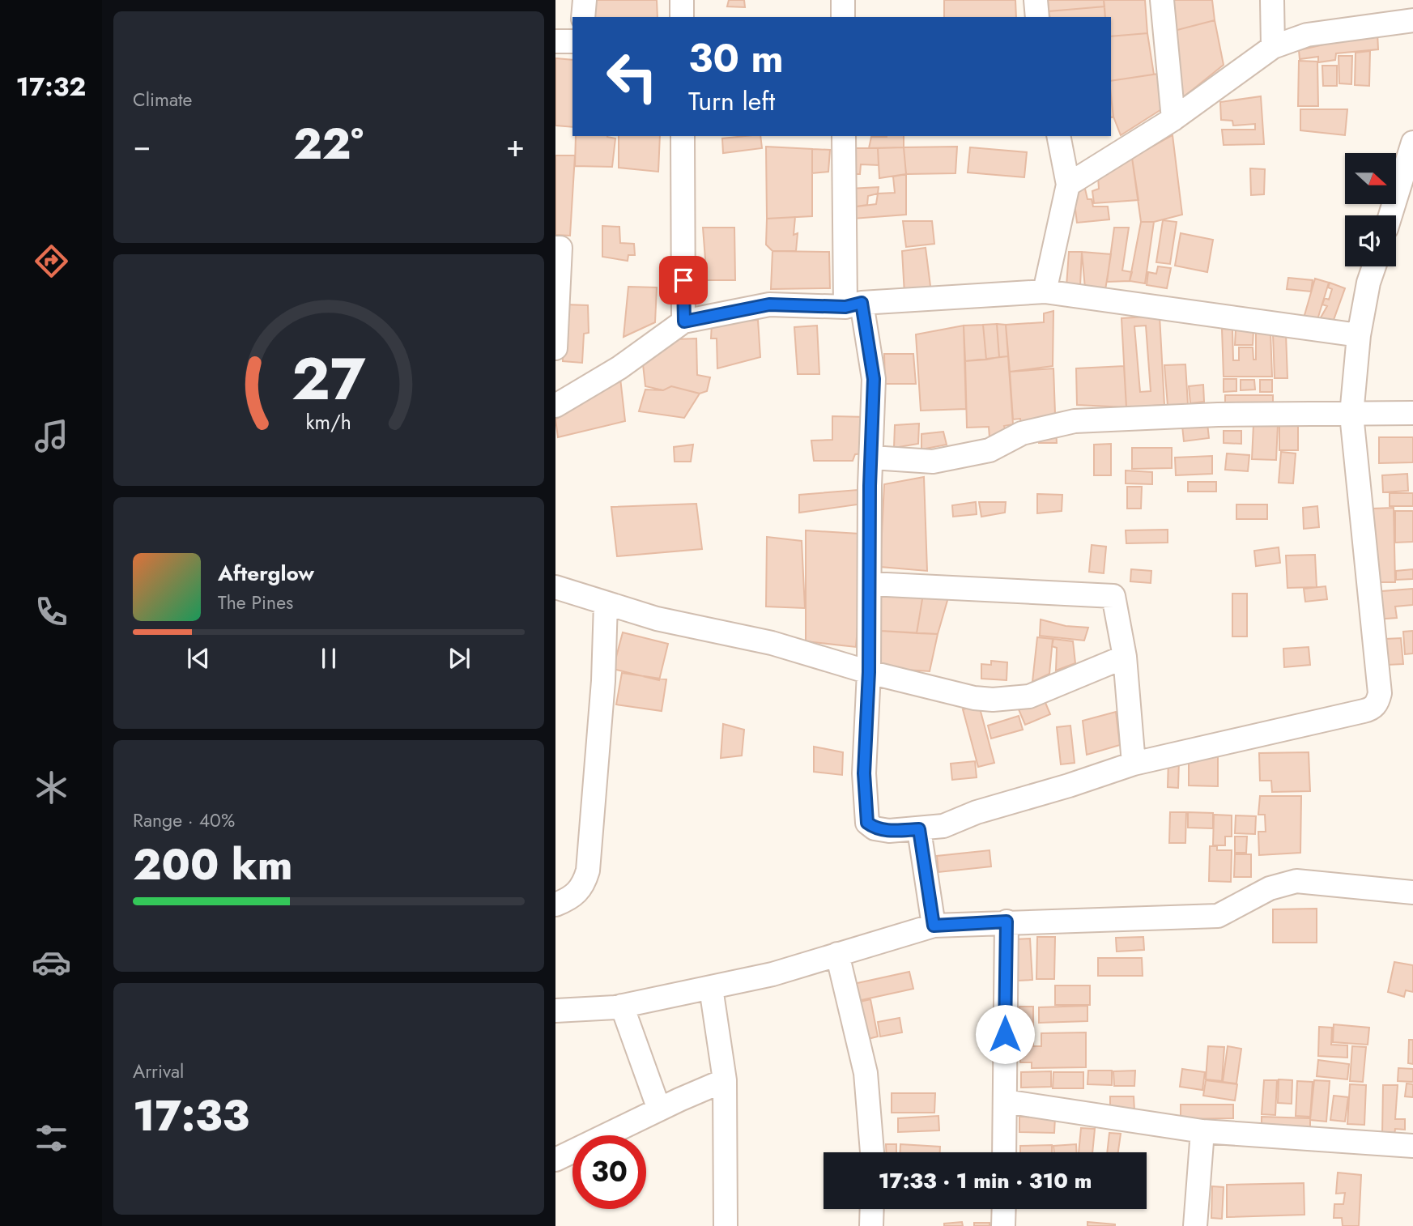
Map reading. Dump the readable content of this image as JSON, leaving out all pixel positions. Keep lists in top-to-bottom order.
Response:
{
  "north": "right",
  "page": {
    "tabs": "17:32",
    "tile": [
      "Climate",
      ["Range · 40%", "200 km"],
      ["Arrival", "17:33"]
    ],
    "turn": ["30 m", "Turn left"],
    "heat": ["−", "22°", "+"],
    "song": ["Afterglow", "The Pines"],
    "limit": "30",
    "trip": "17:33 · 1 min · 310 m",
    "gauge": ["27", "km/h"]
  }
}
